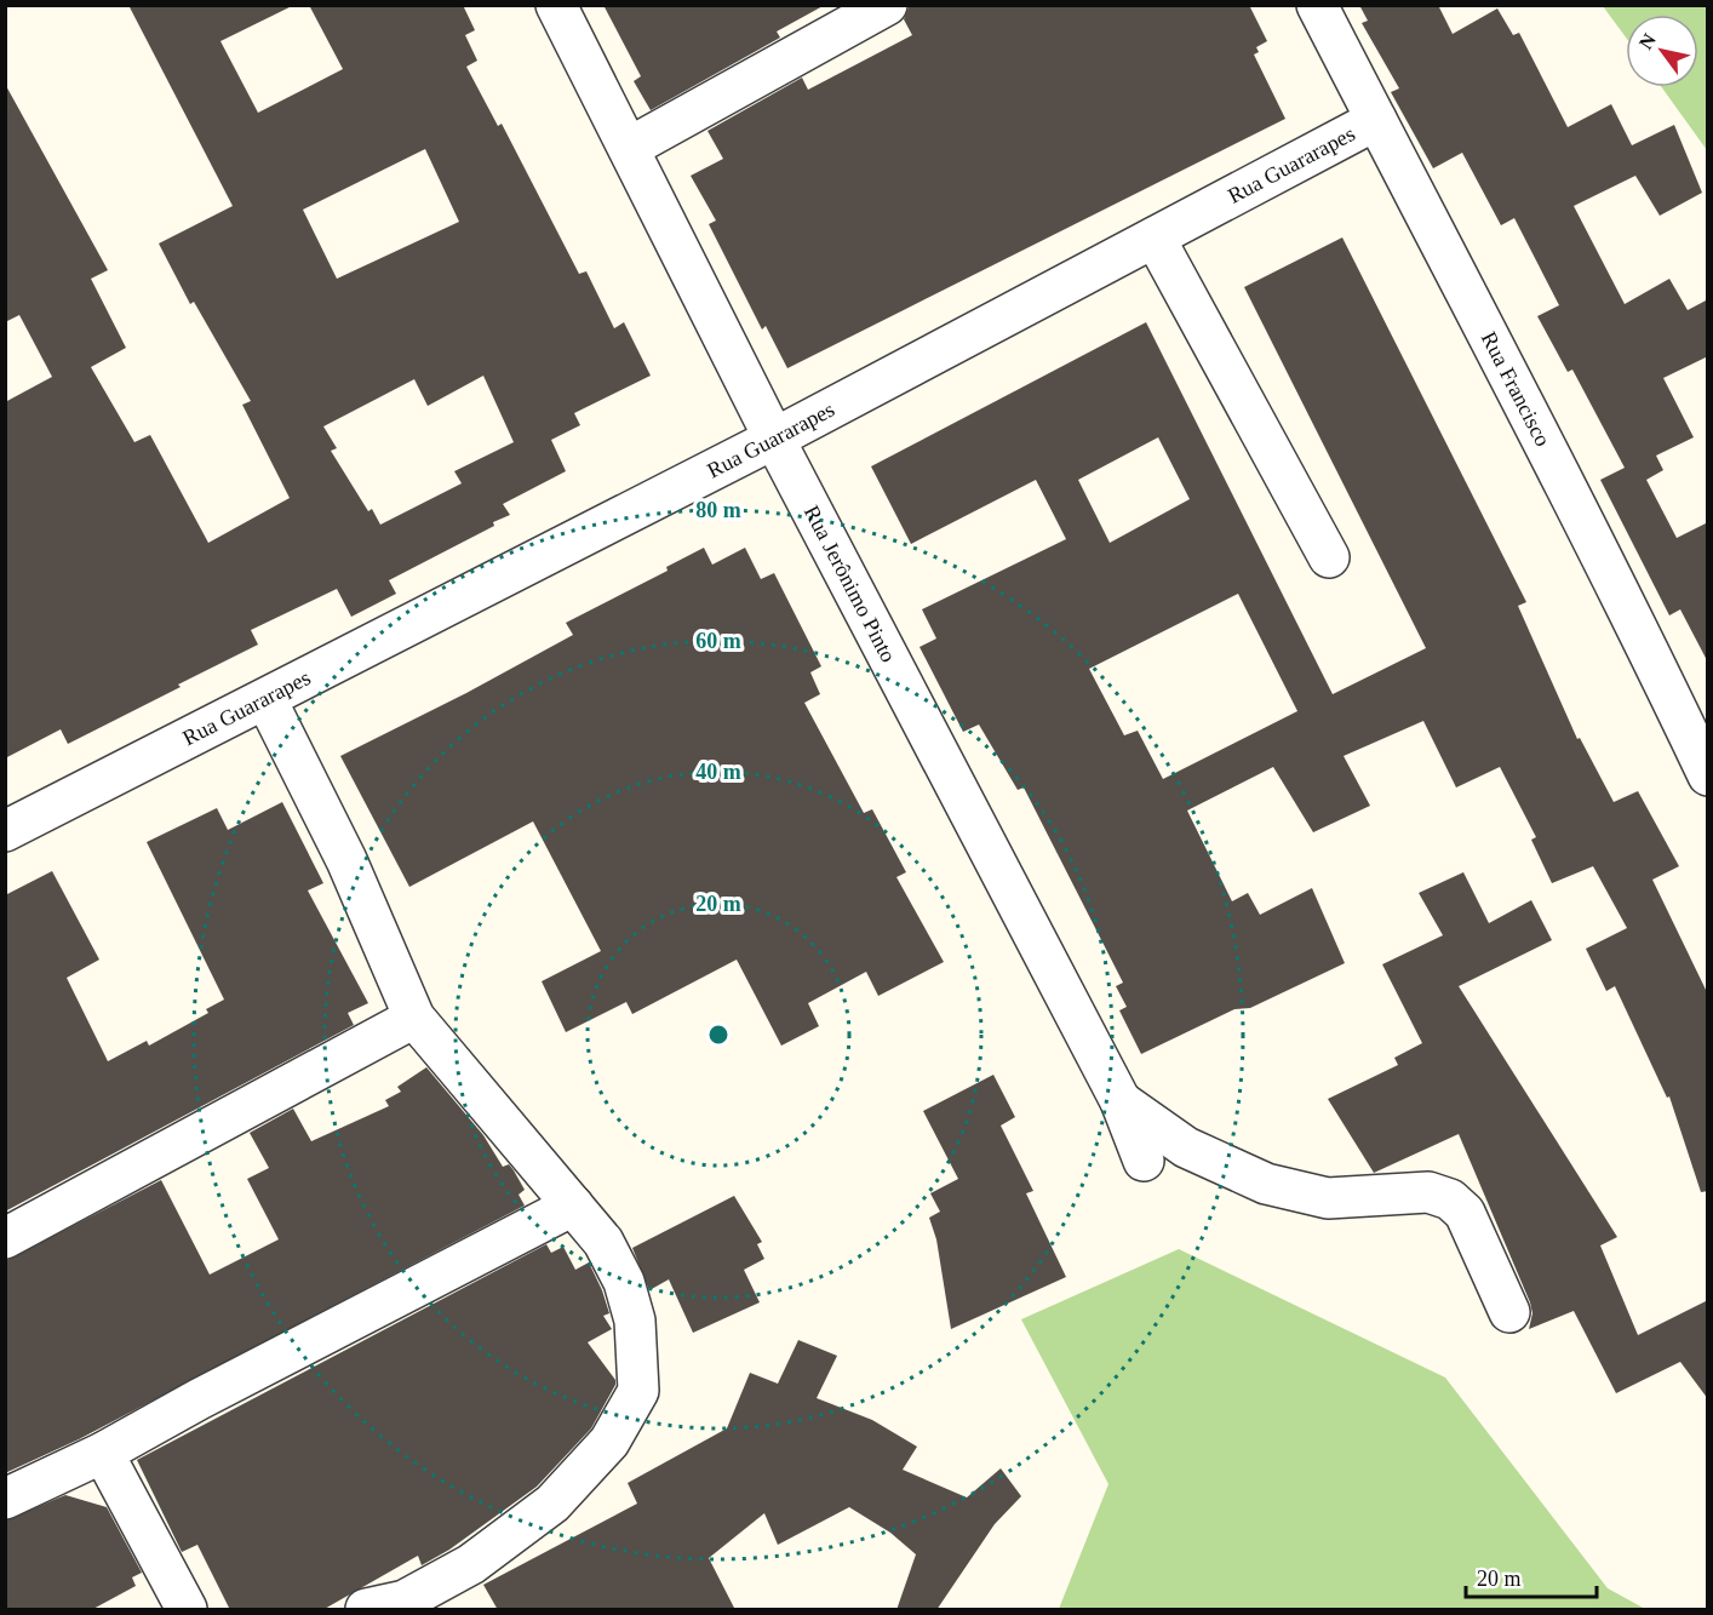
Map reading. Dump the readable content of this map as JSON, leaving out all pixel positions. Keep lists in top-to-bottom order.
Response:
{
  "streets": {
    "street": ["Rua Guararapes", "Rua Francisco", "Rua Jerônimo Pinto"]
  },
  "crossings": [
    ["Rua Guararapes", "Rua Francisco"],
    ["Rua Guararapes", "Rua Jerônimo Pinto"]
  ],
  "scale_bar": "20 m",
  "north": "top left",
  "rings": [
    "80 m",
    "60 m",
    "40 m",
    "20 m"
  ]
}
